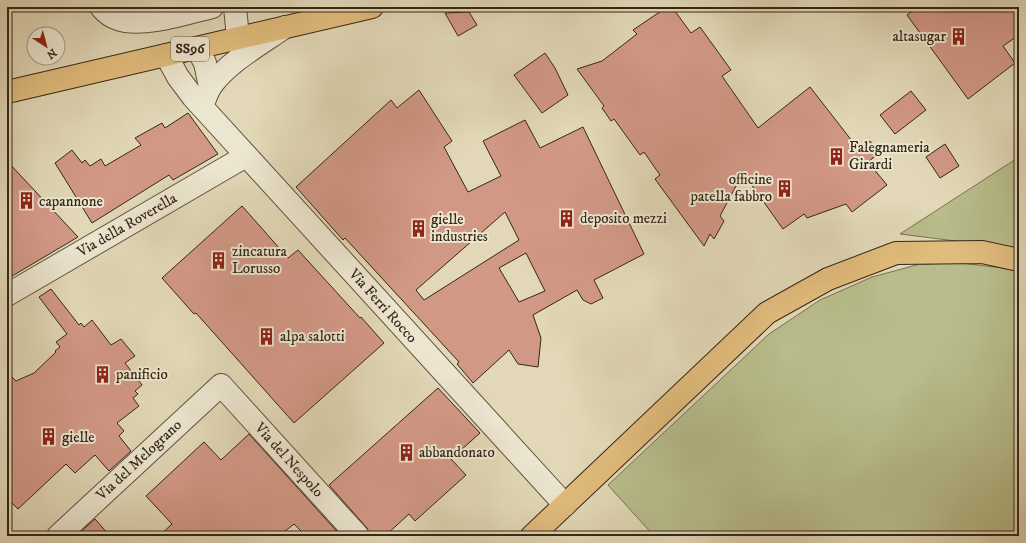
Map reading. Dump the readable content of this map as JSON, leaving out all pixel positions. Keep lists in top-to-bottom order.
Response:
{
  "streets": {
    "main road": ["SS96"],
    "street": [
      "Via della Roverella",
      "Via Ferri Rocco",
      "Via del Melograno",
      "Via del Nespolo"
    ]
  },
  "crossings": [
    ["SS96", "Via Ferri Rocco"],
    ["Via della Roverella", "Via Ferri Rocco"],
    ["Via del Melograno", "Via del Nespolo"]
  ],
  "places": {
    "building": [
      "altasugar",
      "Falegnameria Girardi",
      "officine patella fabbro",
      "capannone",
      "deposito mezzi",
      "gielle industries",
      "zincatura Lorusso",
      "alpa salotti",
      "panificio",
      "gielle",
      "abbandonato"
    ]
  },
  "north": "bottom right"
}
